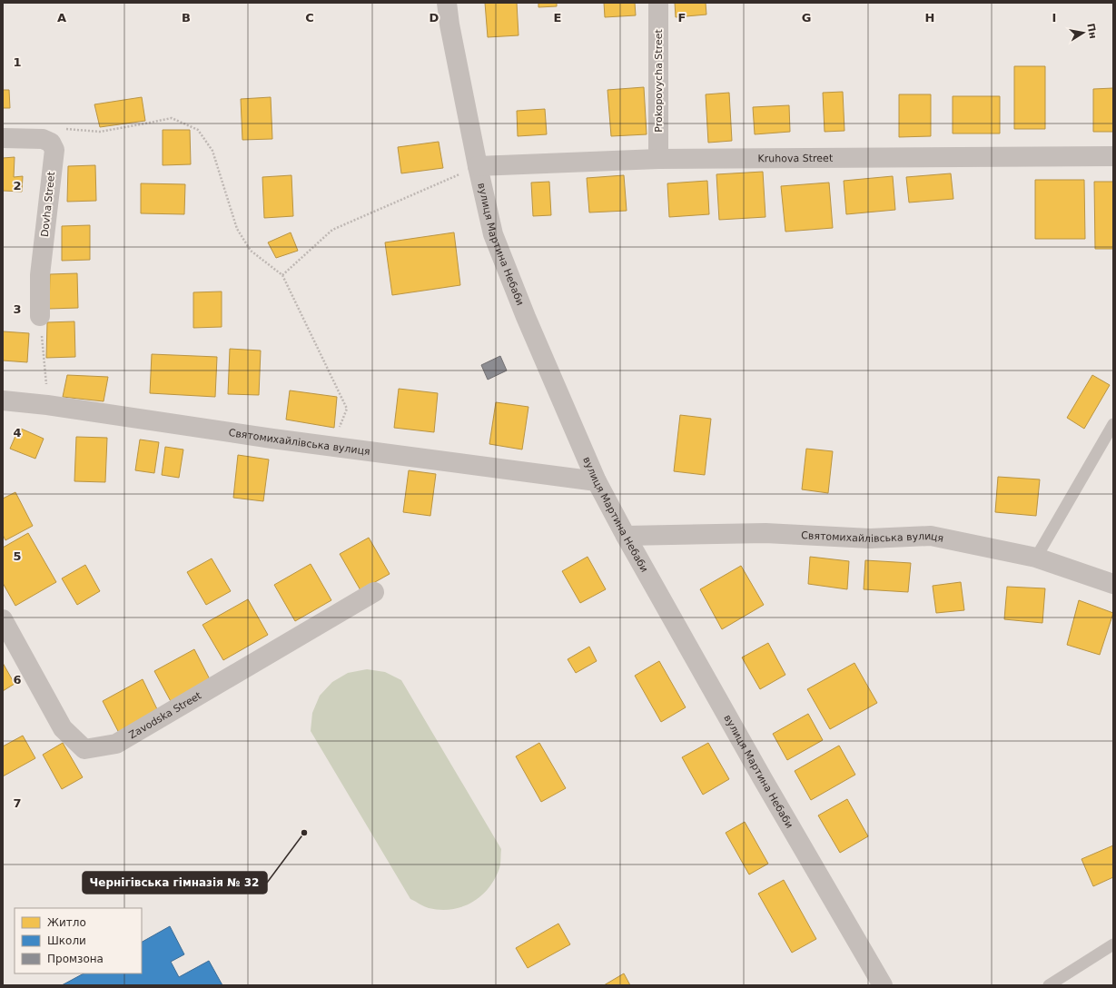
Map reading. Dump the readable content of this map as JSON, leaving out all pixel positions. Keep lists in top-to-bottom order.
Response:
{
  "streets": {
    "street": [
      "Prokopovycha Street",
      "Kruhova Street",
      "Dovha Street",
      "вулиця Мартина Небаби",
      "Святомихайлівська вулиця",
      "Zavodska Street"
    ]
  },
  "crossings": [
    ["Prokopovycha Street", "Kruhova Street"],
    ["Kruhova Street", "вулиця Мартина Небаби"],
    ["вулиця Мартина Небаби", "Святомихайлівська вулиця"]
  ],
  "places": ["Чернігівська гімназія № 32"],
  "legend": ["Житло", "Школи", "Промзона"],
  "north": "right",
  "grid": {
    "columns": [
      "A",
      "B",
      "C",
      "D",
      "E",
      "F",
      "G",
      "H",
      "I"
    ],
    "rows": [
      "1",
      "2",
      "3",
      "4",
      "5",
      "6",
      "7"
    ]
  }
}
